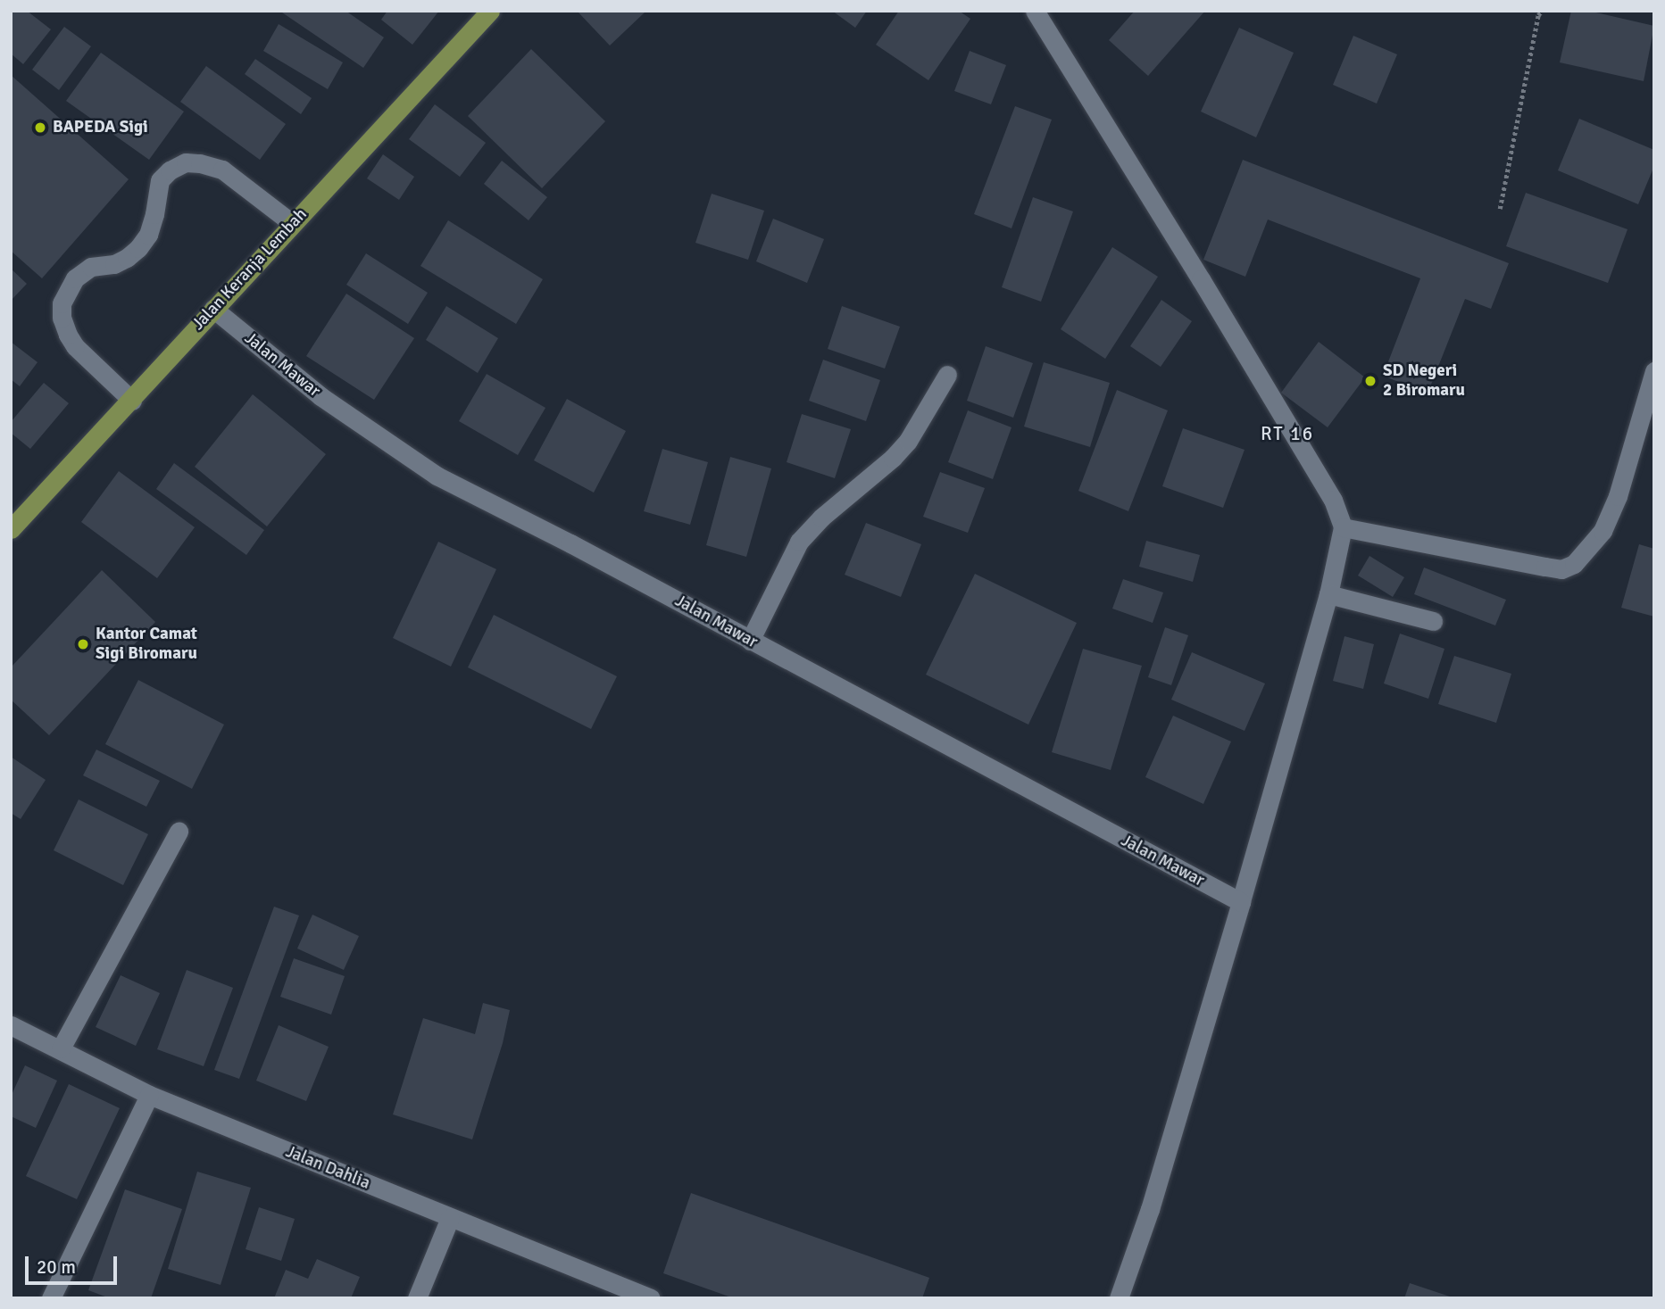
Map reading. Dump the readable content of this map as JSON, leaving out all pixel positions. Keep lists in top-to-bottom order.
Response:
{
  "streets": {
    "main road": ["Jalan Keranja Lembah"],
    "street": ["Jalan Mawar", "Jalan Dahlia"]
  },
  "crossings": [
    ["Jalan Keranja Lembah", "Jalan Mawar"]
  ],
  "districts": ["RT 16"],
  "places": ["BAPEDA Sigi", "SD Negeri 2 Biromaru", "Kantor Camat Sigi Biromaru"],
  "scale_bar": "20 m"
}
